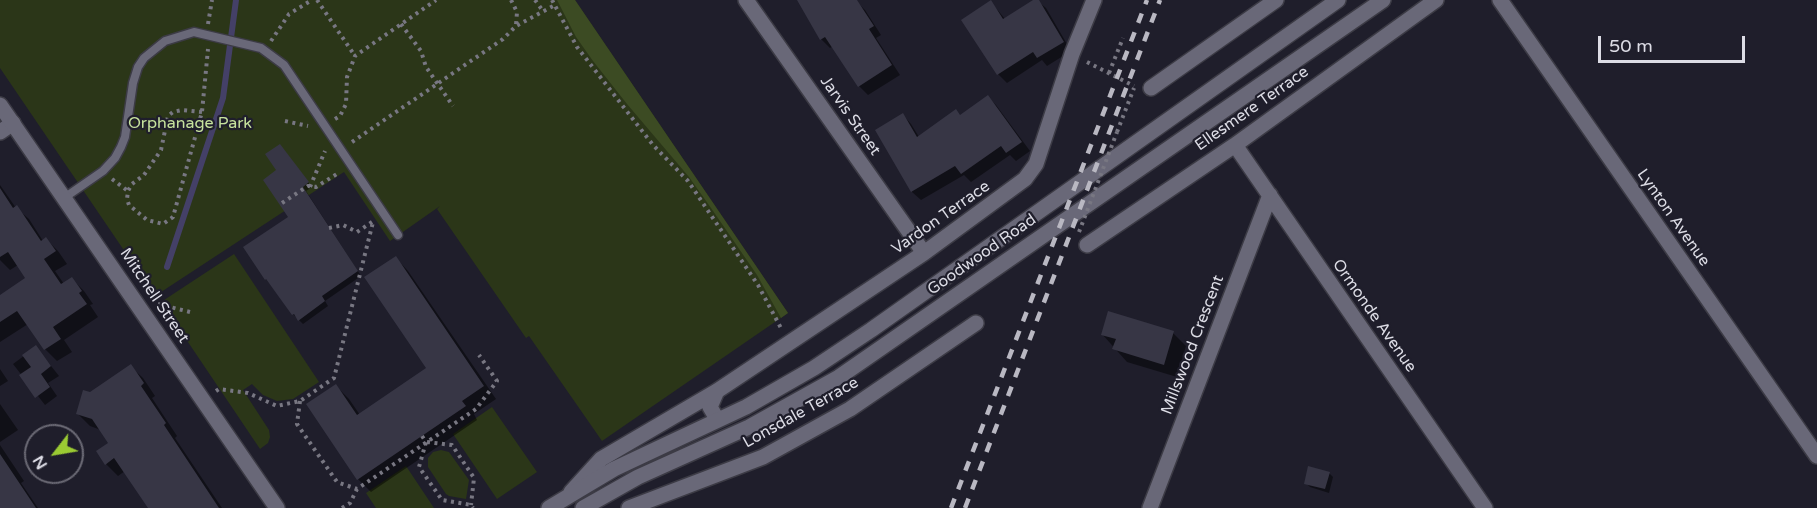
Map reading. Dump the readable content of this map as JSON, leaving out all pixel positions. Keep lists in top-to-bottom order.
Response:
{
  "streets": {
    "street": [
      "Ellesmere Terrace",
      "Jarvis Street",
      "Vardon Terrace",
      "Lynton Avenue",
      "Goodwood Road",
      "Mitchell Street",
      "Ormonde Avenue",
      "Millswood Crescent",
      "Lonsdale Terrace"
    ]
  },
  "crossings": [
    ["Ellesmere Terrace", "Ormonde Avenue"],
    ["Jarvis Street", "Vardon Terrace"],
    ["Vardon Terrace", "Goodwood Road"],
    ["Ormonde Avenue", "Millswood Crescent"]
  ],
  "parks": ["Orphanage Park"],
  "scale_bar": "50 m",
  "north": "bottom left"
}
